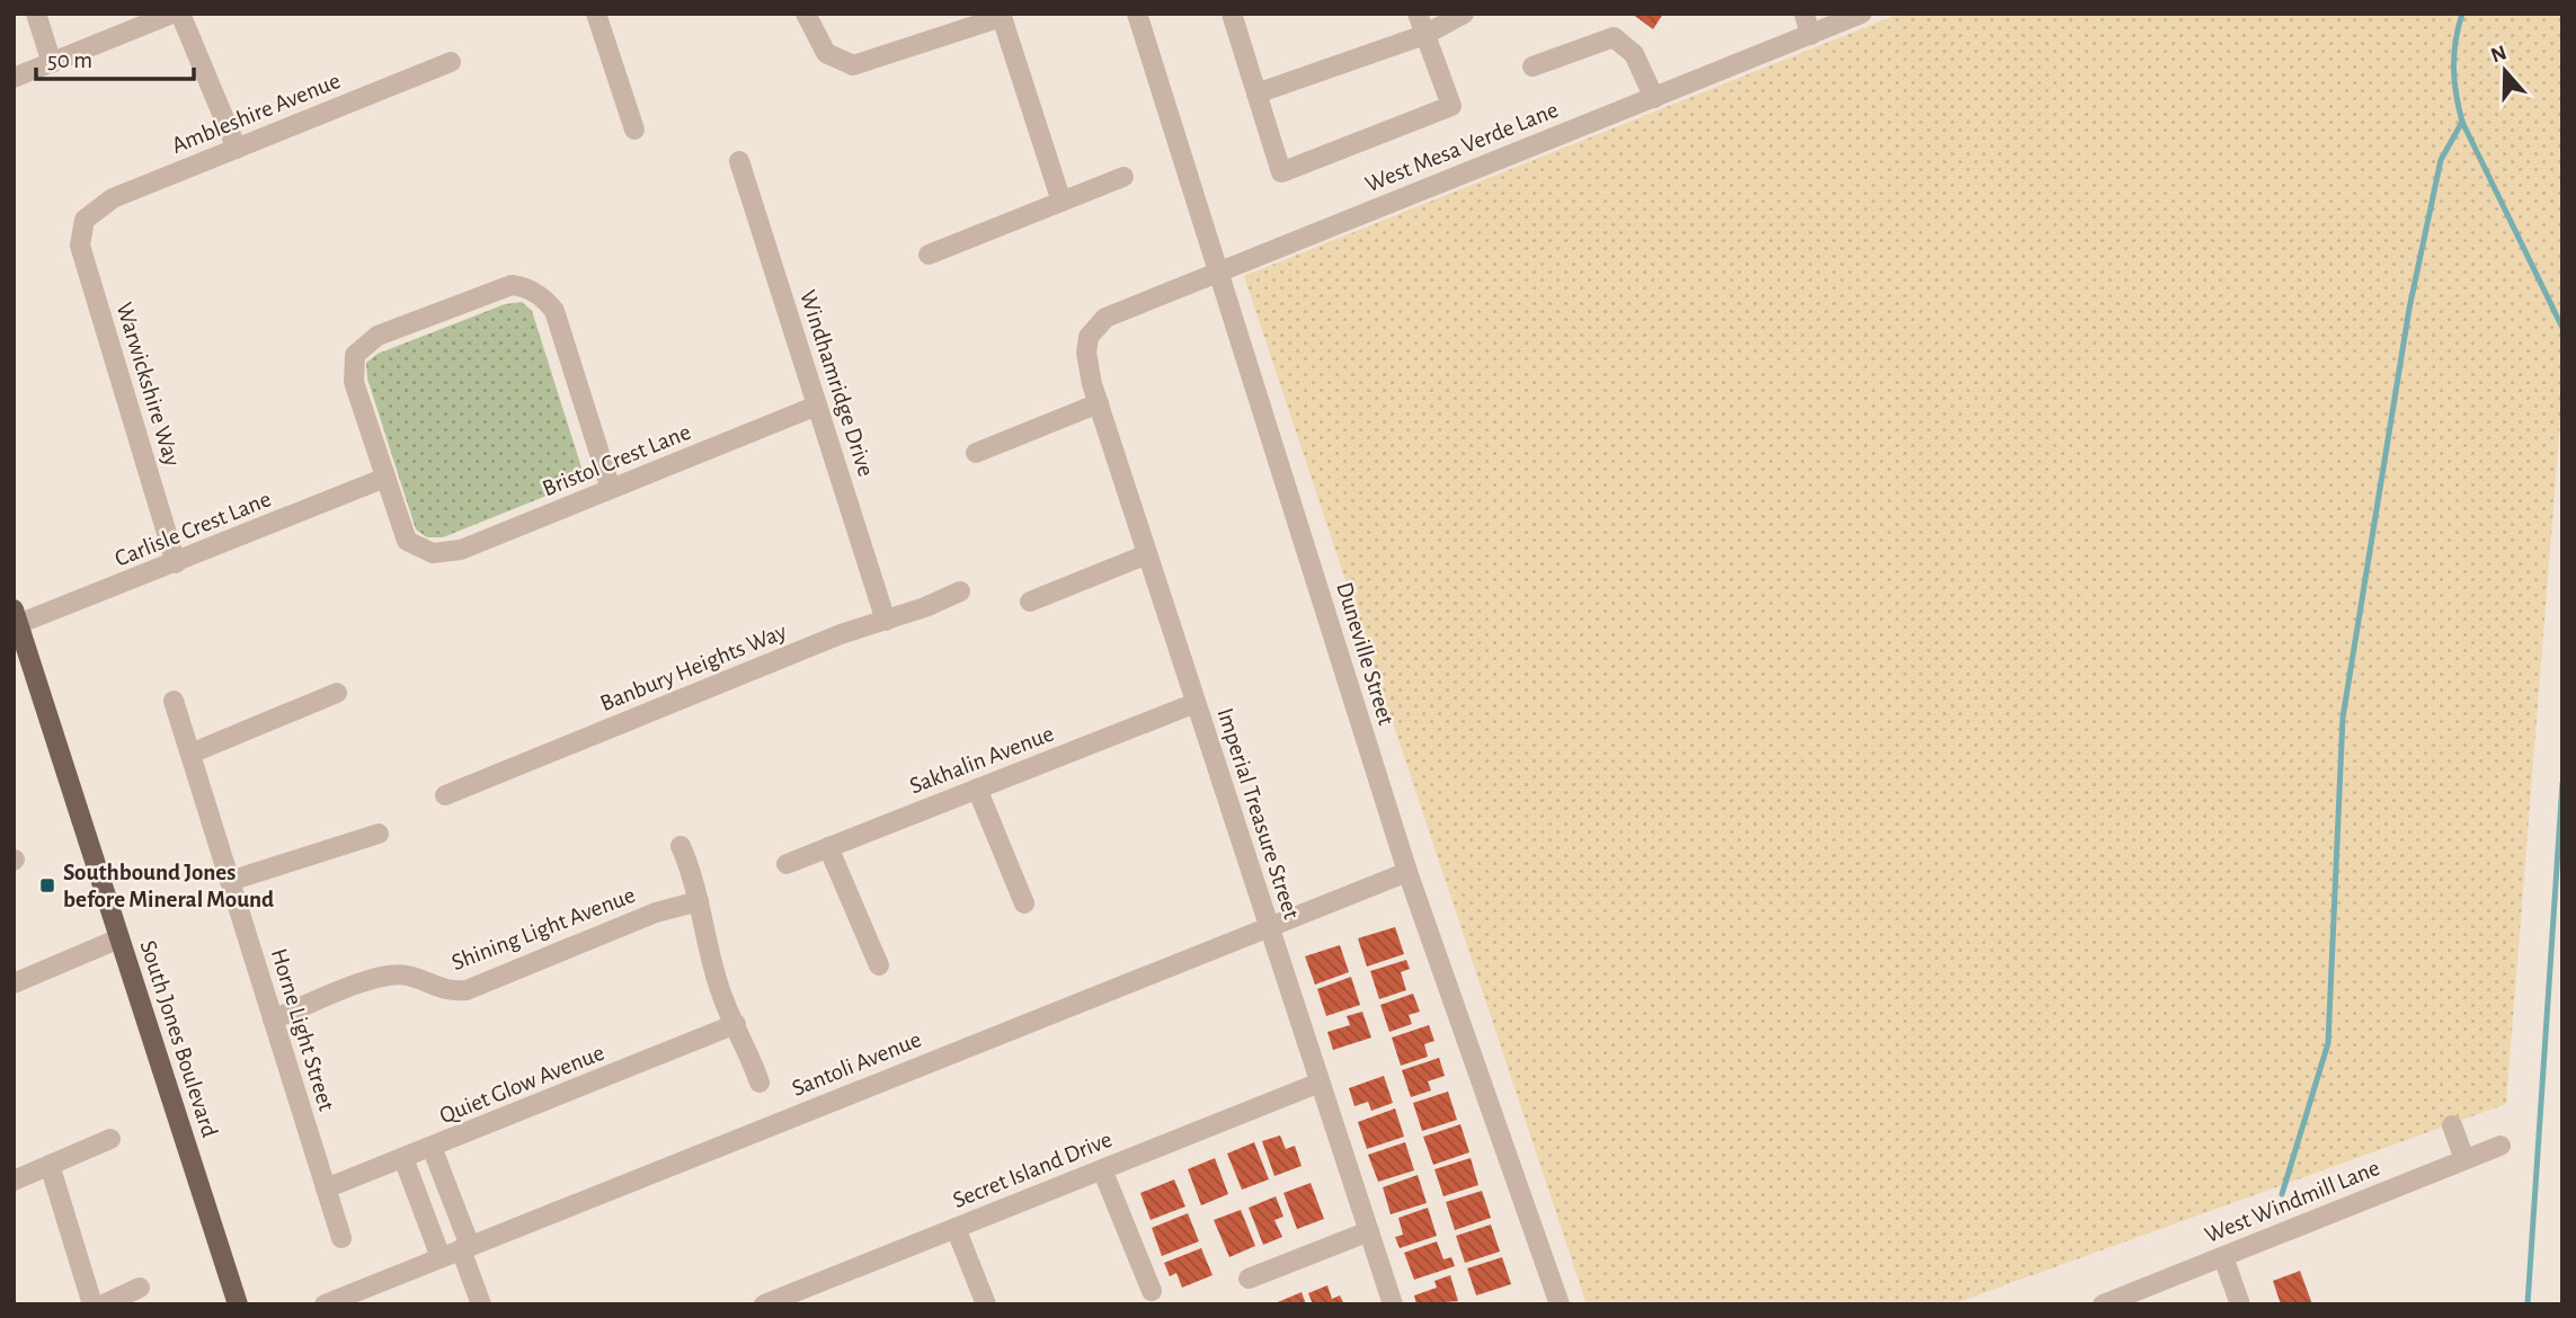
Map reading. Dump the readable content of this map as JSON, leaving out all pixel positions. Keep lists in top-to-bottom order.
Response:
{
  "streets": {
    "main road": ["South Jones Boulevard"],
    "street": [
      "Ambleshire Avenue",
      "West Mesa Verde Lane",
      "Windhamridge Drive",
      "Warwickshire Way",
      "Bristol Crest Lane",
      "Carlisle Crest Lane",
      "Duneville Street",
      "Banbury Heights Way",
      "Sakhalin Avenue",
      "Imperial Treasure Street",
      "Shining Light Avenue",
      "Horne Light Street",
      "Santoli Avenue",
      "Quiet Glow Avenue",
      "Secret Island Drive",
      "West Windmill Lane"
    ]
  },
  "crossings": [
    ["Ambleshire Avenue", "Warwickshire Way"],
    ["West Mesa Verde Lane", "Duneville Street"],
    ["West Mesa Verde Lane", "Imperial Treasure Street"],
    ["Windhamridge Drive", "Bristol Crest Lane"],
    ["Windhamridge Drive", "Banbury Heights Way"],
    ["Warwickshire Way", "Carlisle Crest Lane"],
    ["Bristol Crest Lane", "Carlisle Crest Lane"],
    ["Carlisle Crest Lane", "South Jones Boulevard"],
    ["Duneville Street", "Santoli Avenue"],
    ["Sakhalin Avenue", "Imperial Treasure Street"],
    ["Imperial Treasure Street", "Santoli Avenue"],
    ["Imperial Treasure Street", "Secret Island Drive"],
    ["Shining Light Avenue", "Horne Light Street"],
    ["Horne Light Street", "Quiet Glow Avenue"]
  ],
  "places": {
    "transit": ["Southbound Jones before Mineral Mound"]
  },
  "scale_bar": "50 m",
  "north": "top"
}
